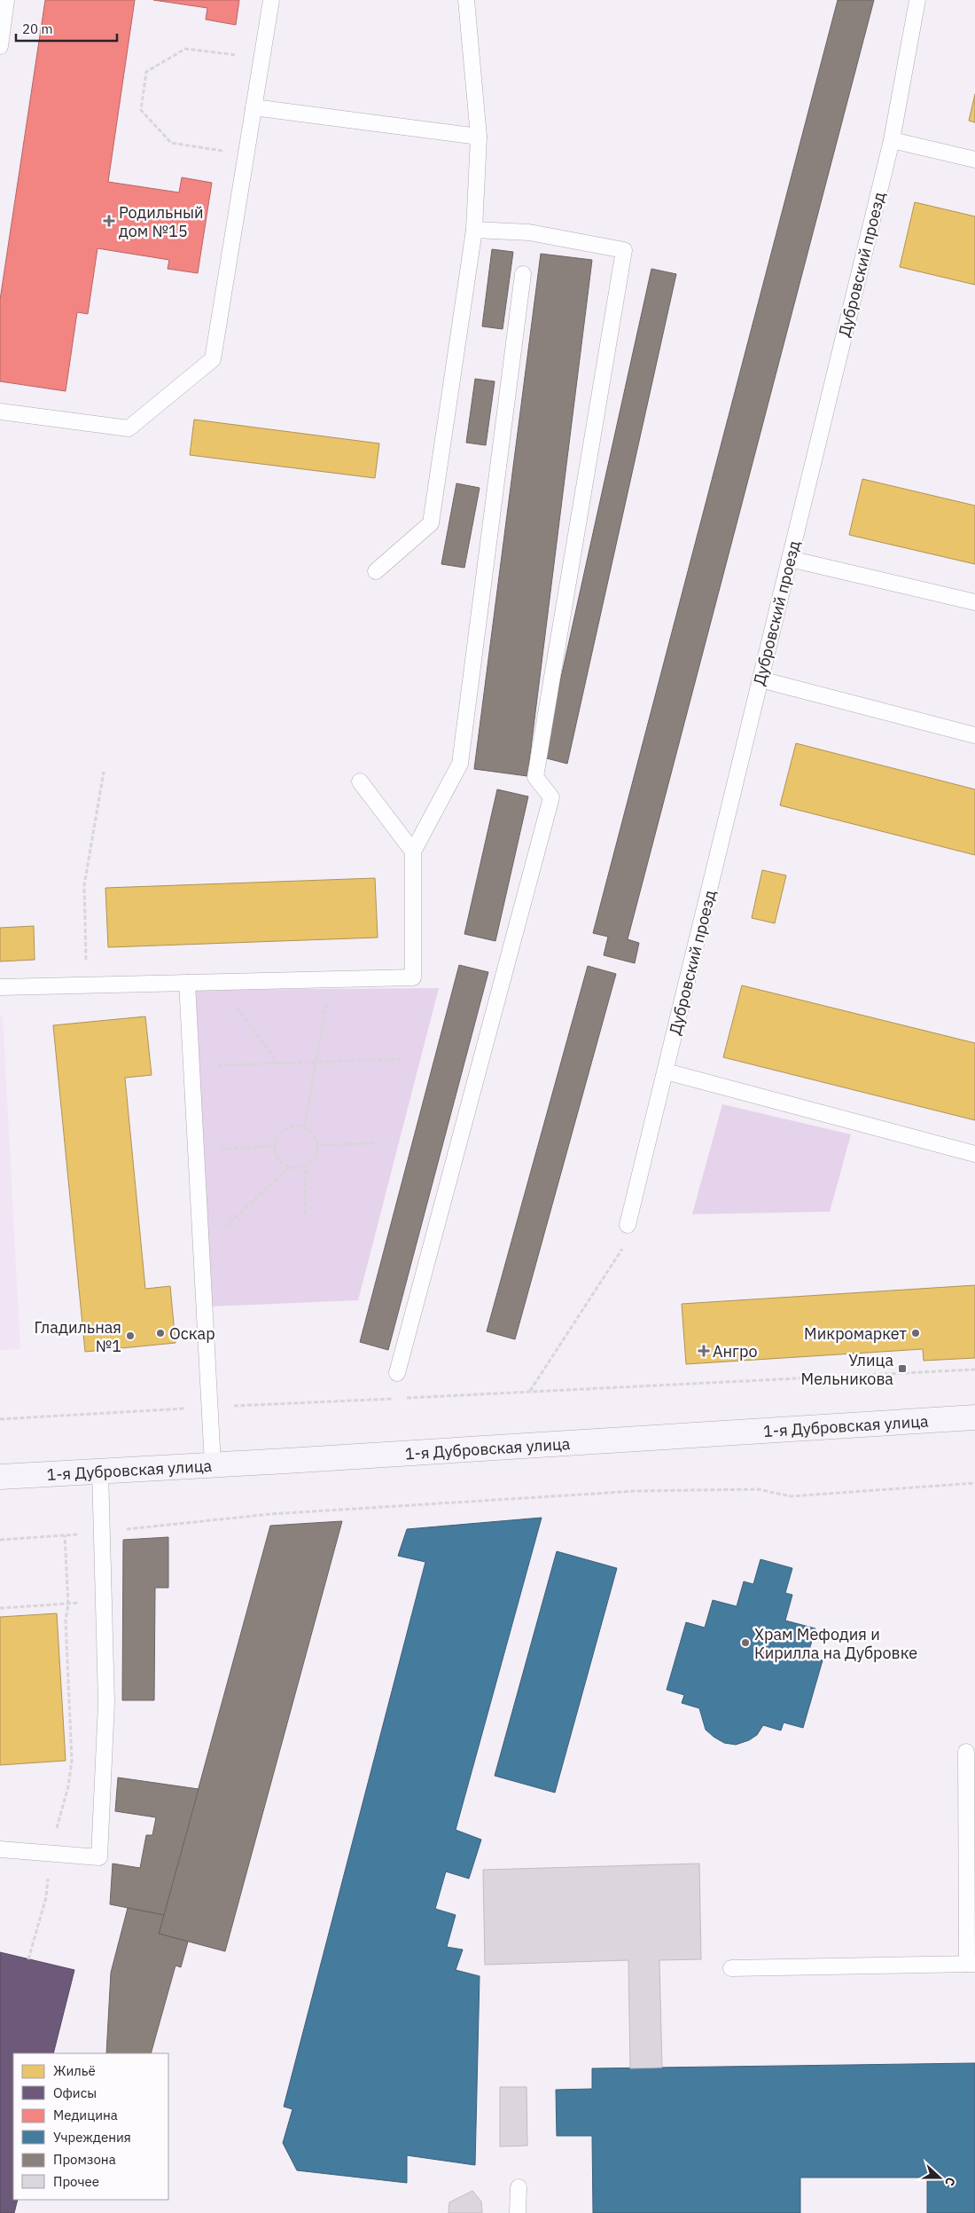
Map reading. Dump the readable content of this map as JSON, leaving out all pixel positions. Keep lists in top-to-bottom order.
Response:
{
  "streets": {
    "main road": ["1-я Дубровская улица"],
    "lane": ["Дубровский проезд"]
  },
  "places": {
    "health": ["Родильный дом №15", "Ангро"],
    "other": [
      "Оскар",
      "Микромаркет",
      "Гладильная №1",
      "Храм Мефодия и Кирилла на Дубровке"
    ],
    "transit": ["Улица Мельникова"]
  },
  "legend": [
    "Жильё",
    "Офисы",
    "Медицина",
    "Учреждения",
    "Промзона",
    "Прочее"
  ],
  "scale_bar": "20 m",
  "north": "right"
}
